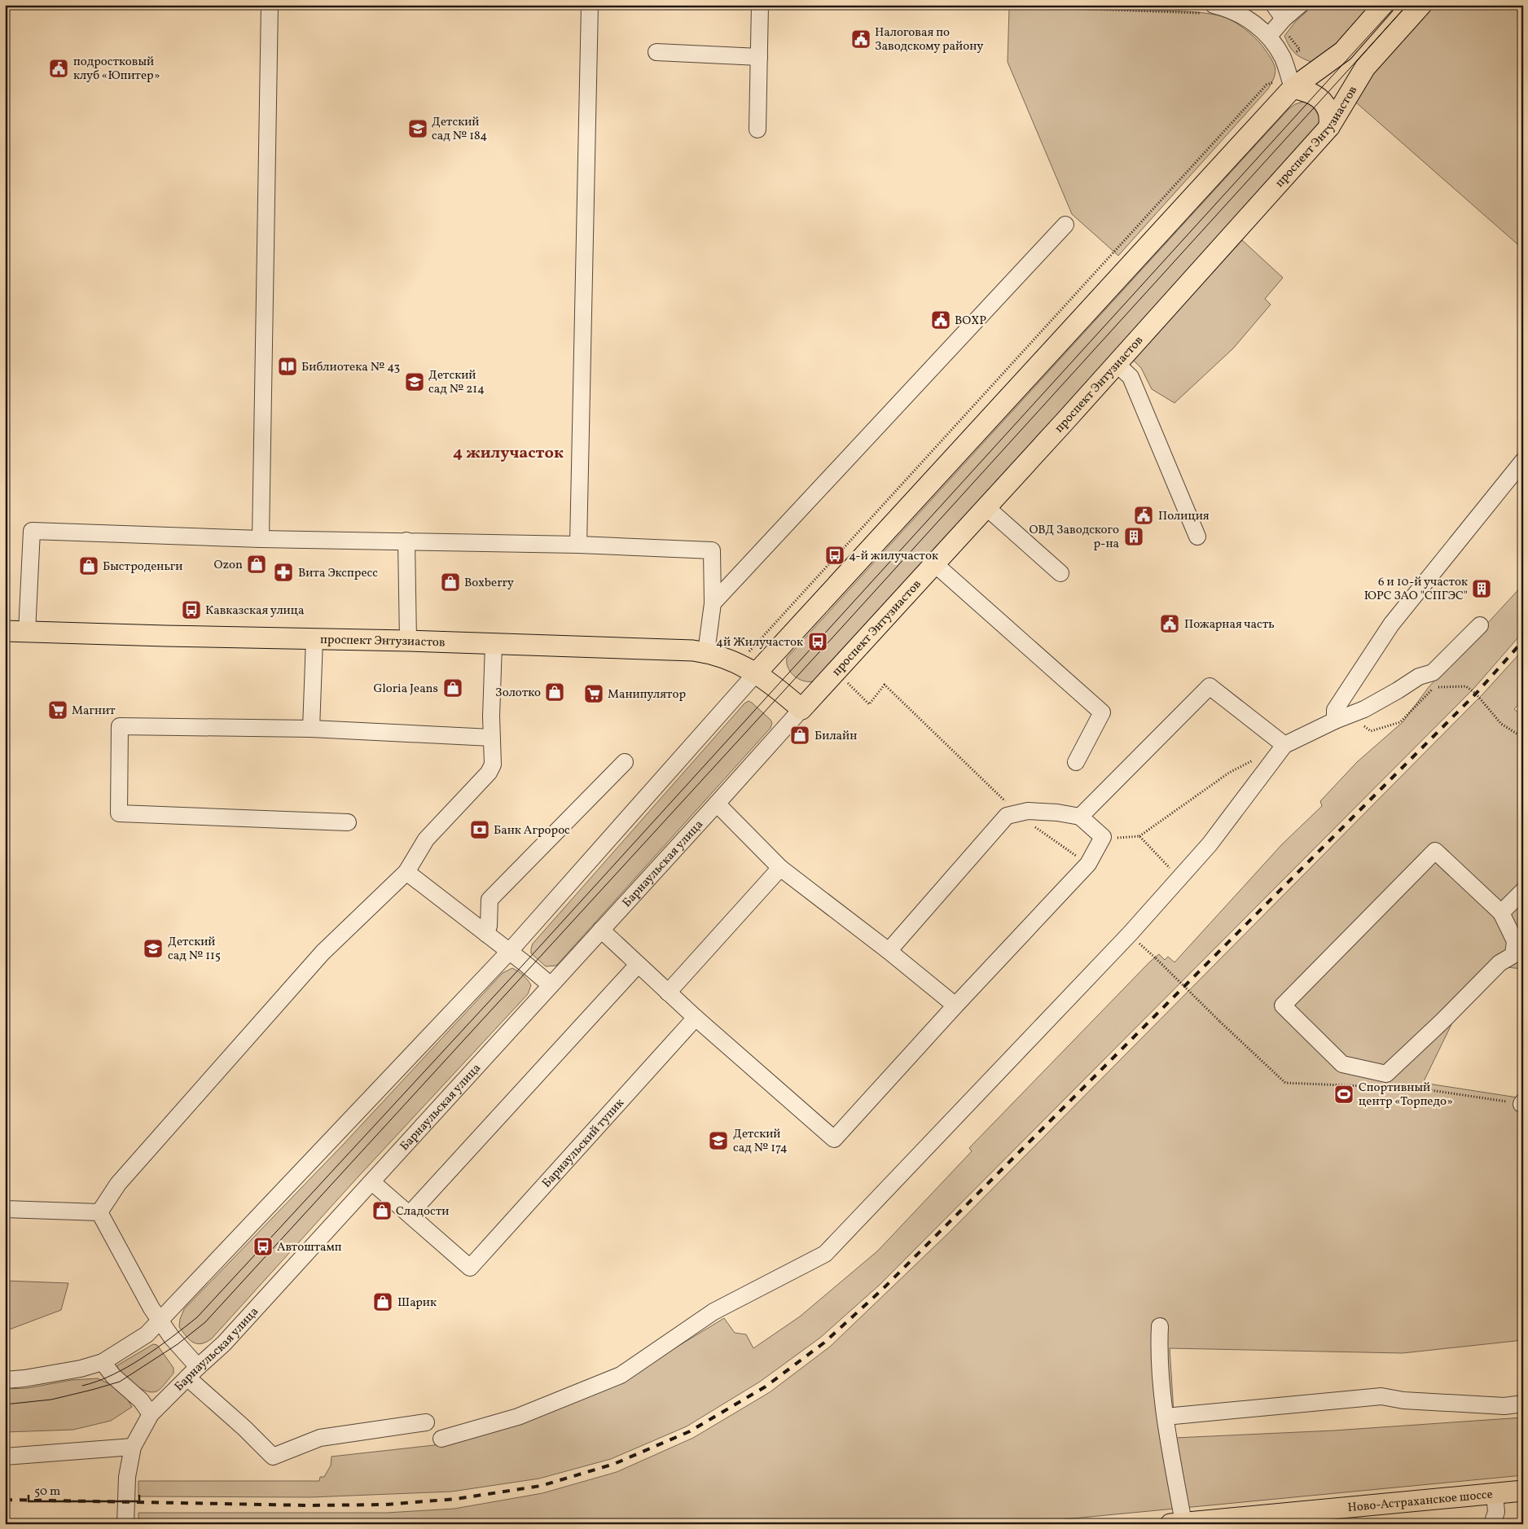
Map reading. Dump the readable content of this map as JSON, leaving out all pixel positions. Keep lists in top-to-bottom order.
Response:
{
  "streets": {
    "main road": ["проспект Энтузиастов", "Ново-Астраханское шоссе"],
    "street": ["Барнаульская улица", "Барнаульский тупик"]
  },
  "crossings": [
    ["проспект Энтузиастов", "Барнаульская улица"]
  ],
  "districts": ["4 жилучасток"],
  "places": {
    "public building": [
      "Налоговая по Заводскому району",
      "подростковый клуб «Юпитер»",
      "ВОХР",
      "Полиция",
      "Пожарная часть"
    ],
    "school or university": [
      "Детский сад № 184",
      "Детский сад № 214",
      "Детский сад № 115",
      "Детский сад № 174"
    ],
    "library": ["Библиотека № 43"],
    "building": ["ОВД Заводского р-на", "6 и 10-й участок ЮРС ЗАО \"СПГЭС\""],
    "bus stop": [
      "4-й жилучасток",
      "Кавказская улица",
      "4й Жилучасток",
      "Автоштамп"
    ],
    "shop": [
      "Ozon",
      "Быстроденьги",
      "Boxberry",
      "Gloria Jeans",
      "Золотко",
      "Билайн",
      "Сладости",
      "Шарик"
    ],
    "pharmacy": ["Вита Экспресс"],
    "supermarket": ["Манипулятор", "Магнит"],
    "bank": ["Банк Агророс"],
    "sports": ["Спортивный центр «Торпедо»"]
  },
  "scale_bar": "50 m"
}
